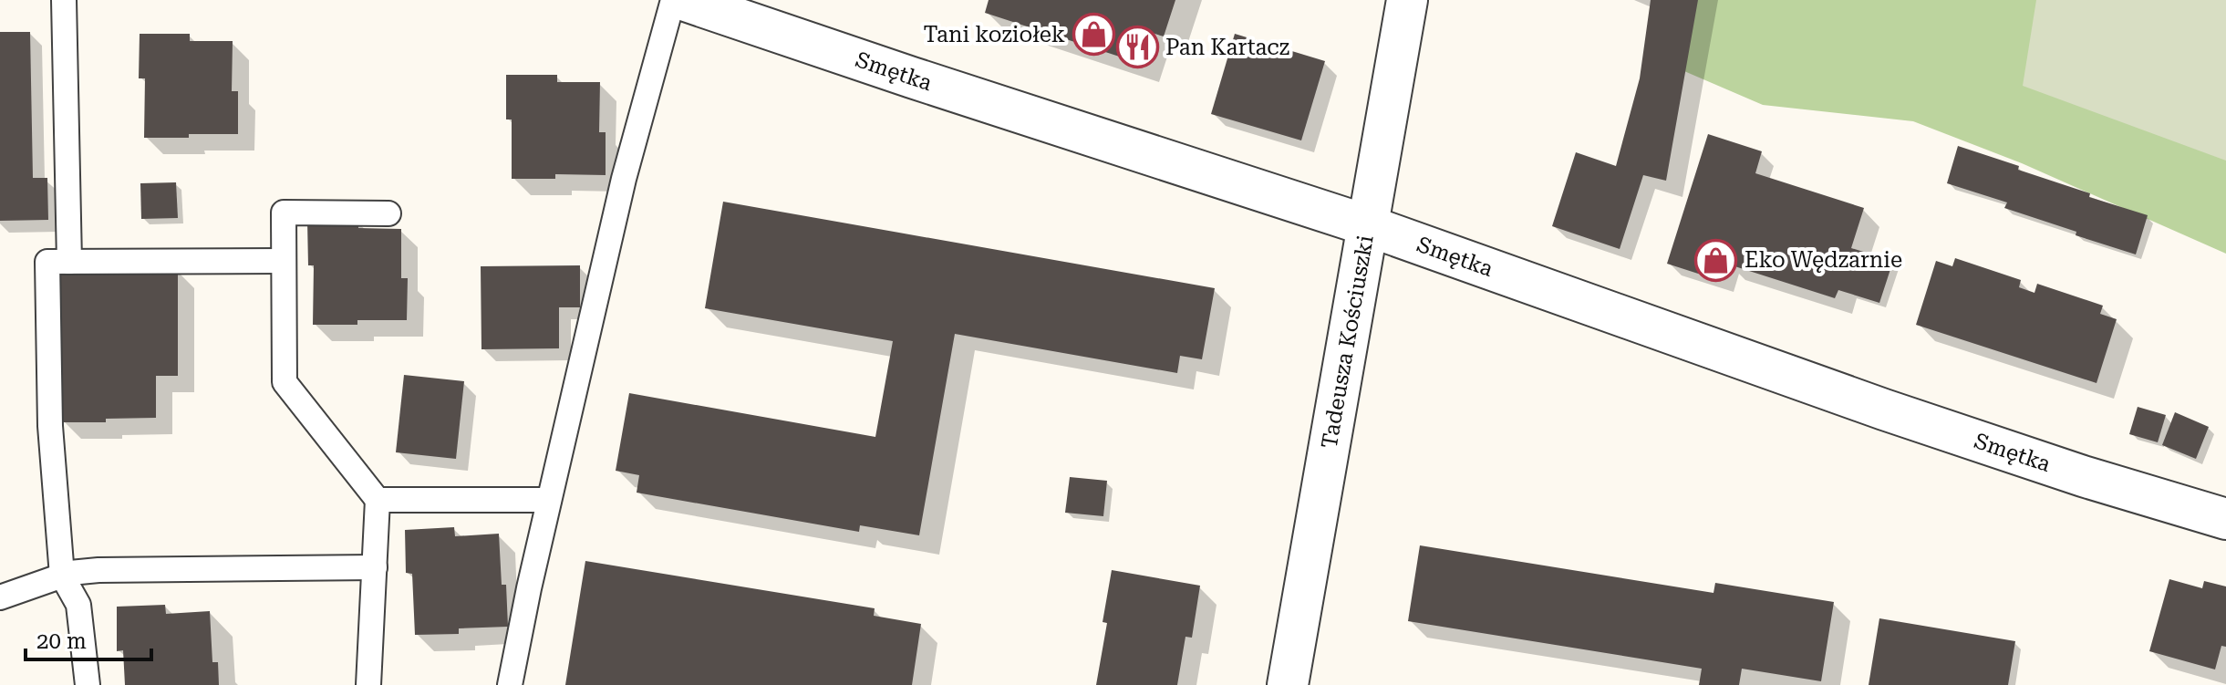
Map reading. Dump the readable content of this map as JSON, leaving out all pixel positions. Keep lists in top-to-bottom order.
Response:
{
  "streets": {
    "street": ["Smętka", "Tadeusza Kościuszki"]
  },
  "crossings": [
    ["Smętka", "Tadeusza Kościuszki"]
  ],
  "places": {
    "shop": ["Tani koziołek", "Eko Wędzarnie"],
    "restaurant": ["Pan Kartacz"]
  },
  "scale_bar": "20 m"
}
